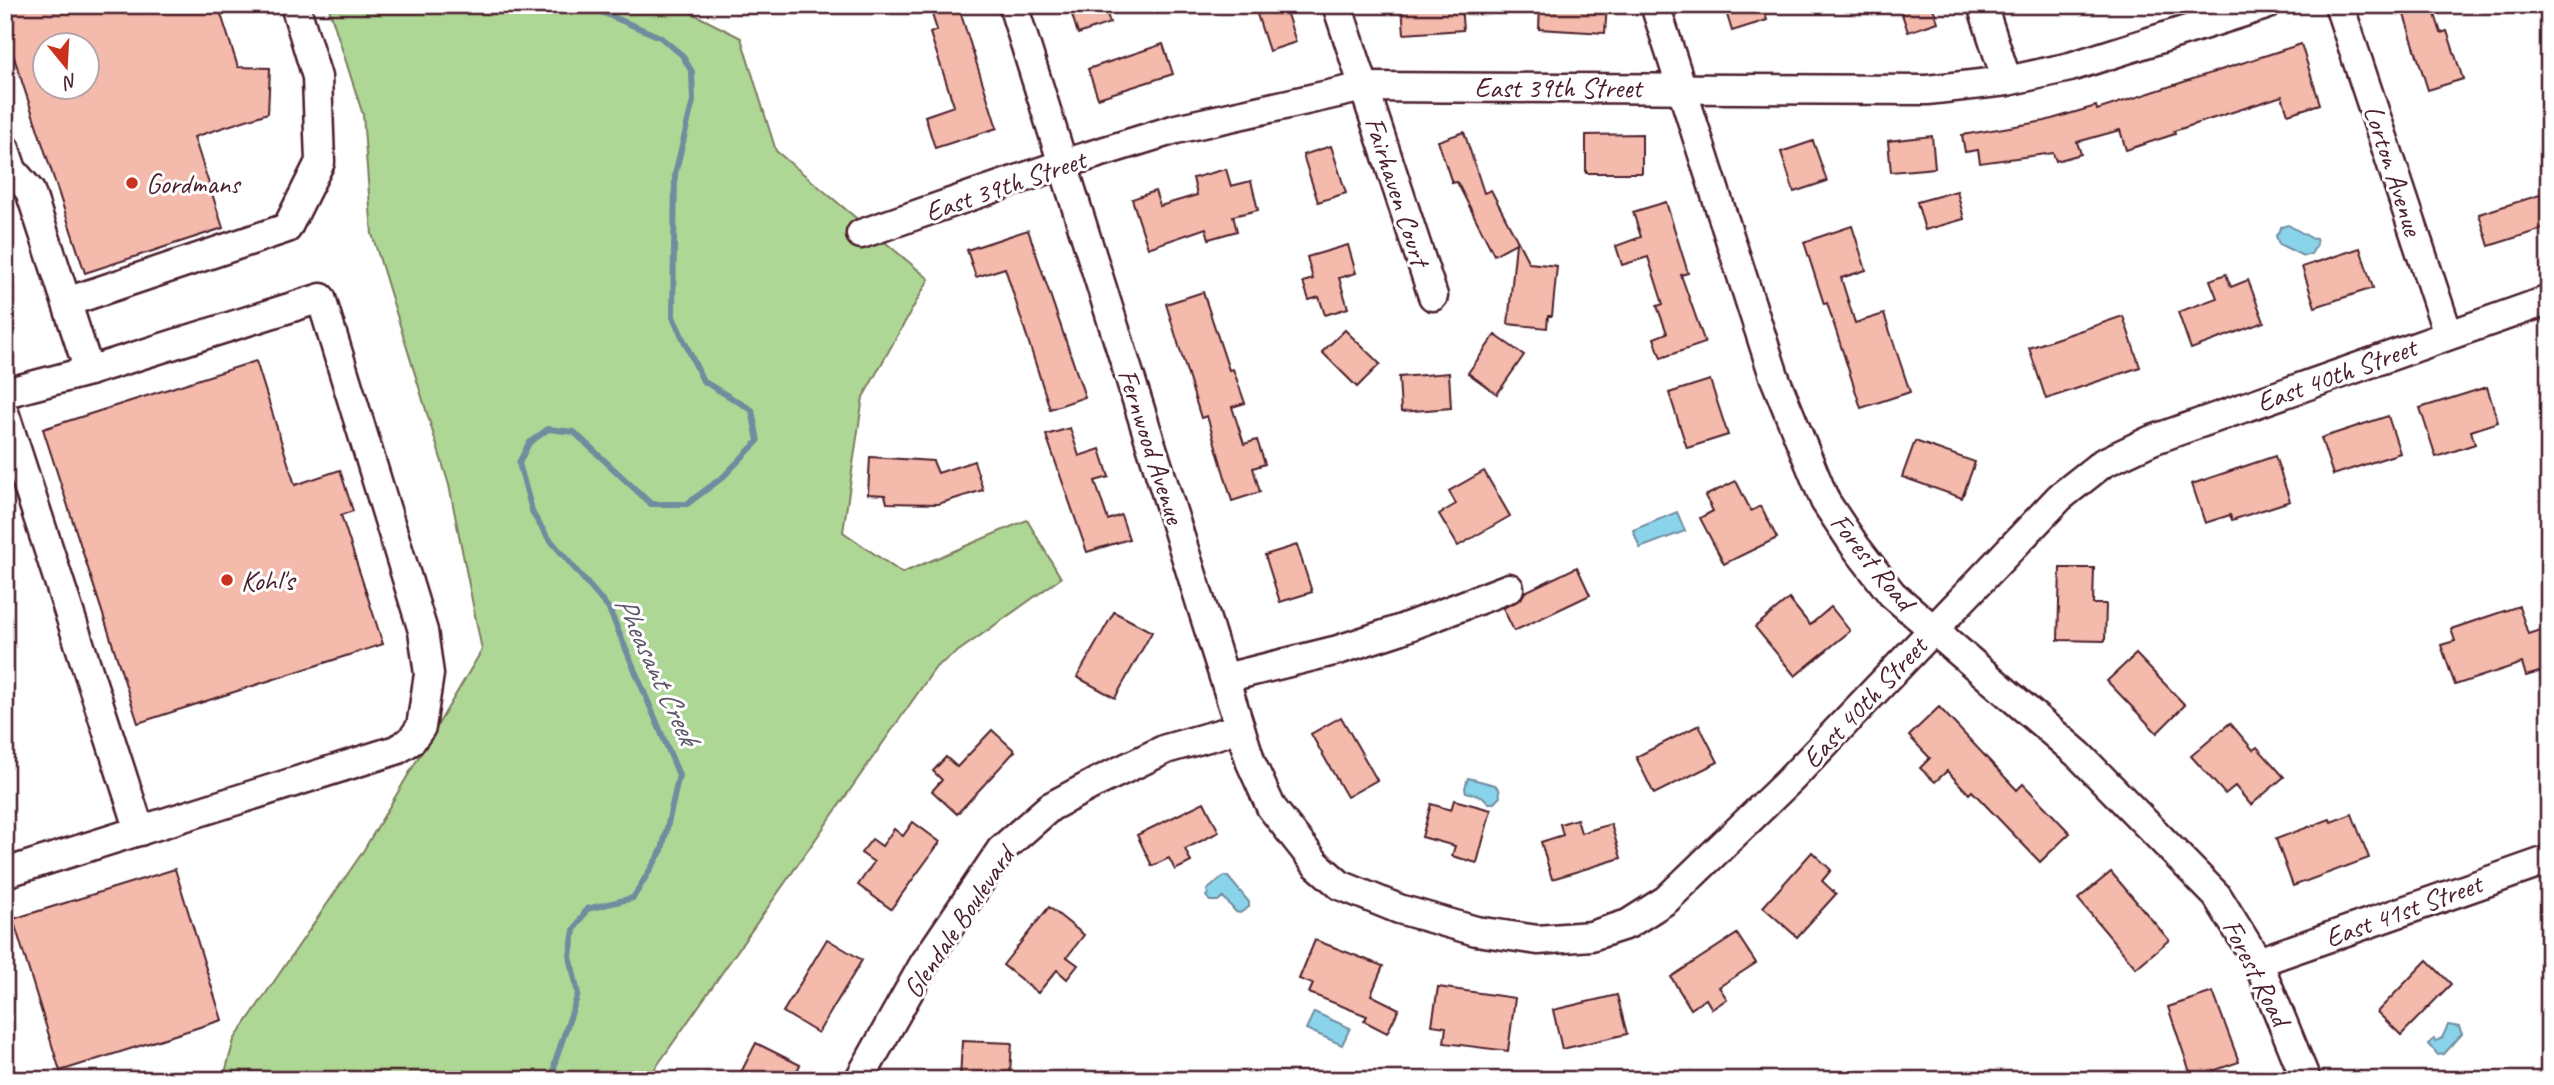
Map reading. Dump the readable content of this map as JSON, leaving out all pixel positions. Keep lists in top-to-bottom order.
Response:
{
  "streets": {
    "street": [
      "East 39th Street",
      "Lorton Avenue",
      "Fairhaven Court",
      "East 40th Street",
      "Fernwood Avenue",
      "Forest Road",
      "East 41st Street",
      "Glendale Boulevard"
    ]
  },
  "crossings": [
    ["East 39th Street", "Fairhaven Court"],
    ["East 39th Street", "Fernwood Avenue"],
    ["East 39th Street", "Forest Road"],
    ["Lorton Avenue", "East 40th Street"],
    ["East 40th Street", "Fernwood Avenue"],
    ["East 40th Street", "Forest Road"],
    ["East 40th Street", "Glendale Boulevard"],
    ["Fernwood Avenue", "Glendale Boulevard"],
    ["Forest Road", "East 41st Street"]
  ],
  "water": ["Pheasant Creek"],
  "places": ["Gordmans", "Kohl's"],
  "north": "bottom"
}
